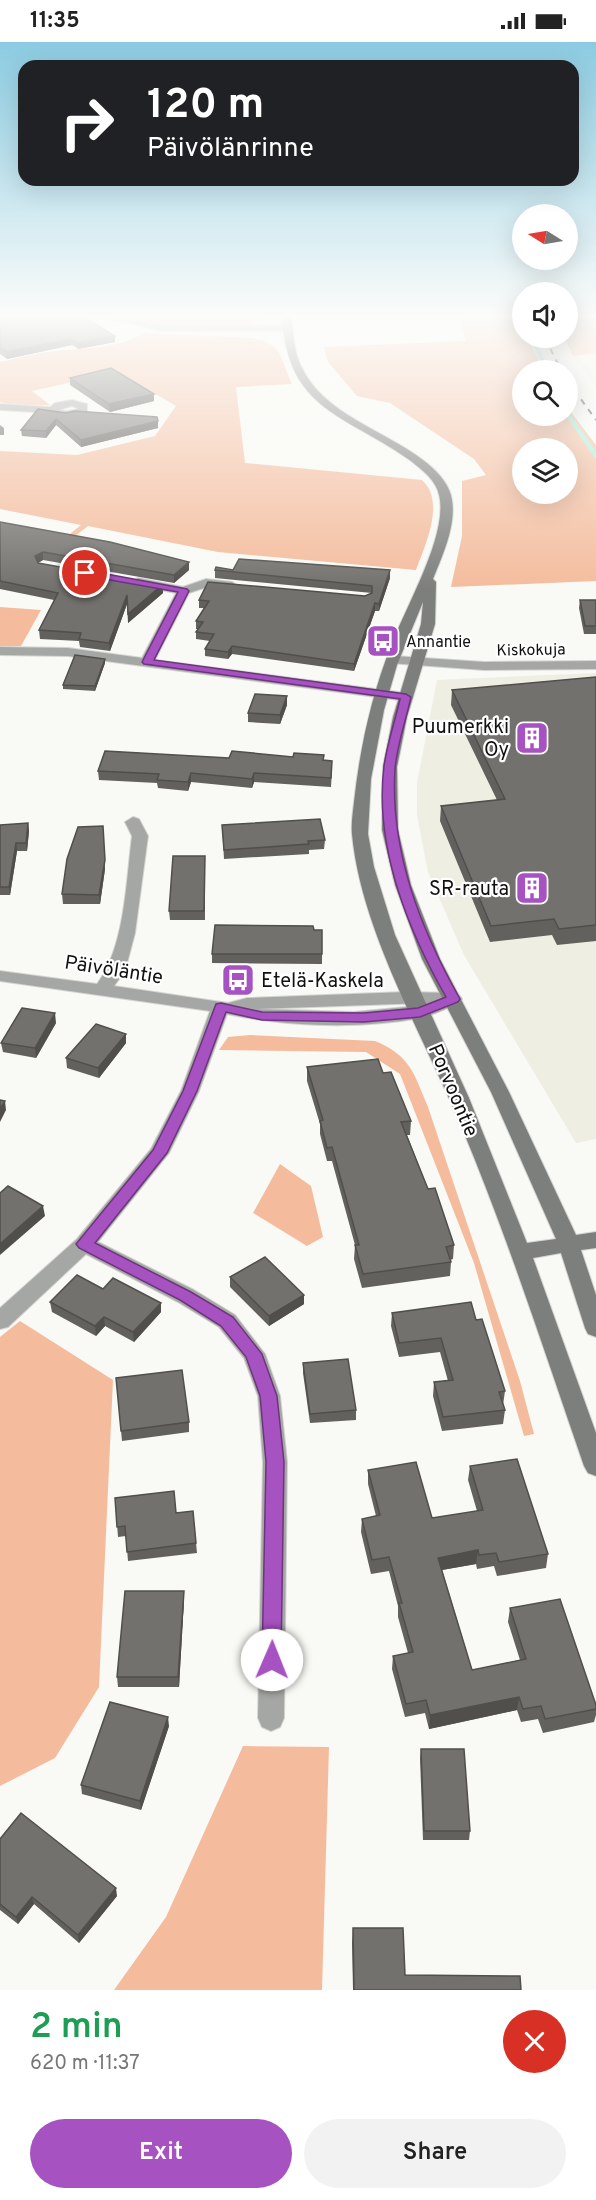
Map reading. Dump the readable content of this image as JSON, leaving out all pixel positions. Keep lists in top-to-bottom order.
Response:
{
  "streets": {
    "street": ["Kiskokuja", "Päivöläntie", "Porvoontie"]
  },
  "crossings": [
    ["Kiskokuja", "Porvoontie"],
    ["Päivöläntie", "Porvoontie"]
  ],
  "places": {
    "bus stop": ["Annantie", "Etelä-Kaskela"],
    "building": ["Puumerkki Oy", "SR-rauta"]
  },
  "north": "left",
  "page": {
    "status": "11:35",
    "turn": ["120 m", "Päivölänrinne"],
    "heading": ["2 min", "620 m · 11:37"],
    "buttons": ["Exit", "Share"]
  }
}
